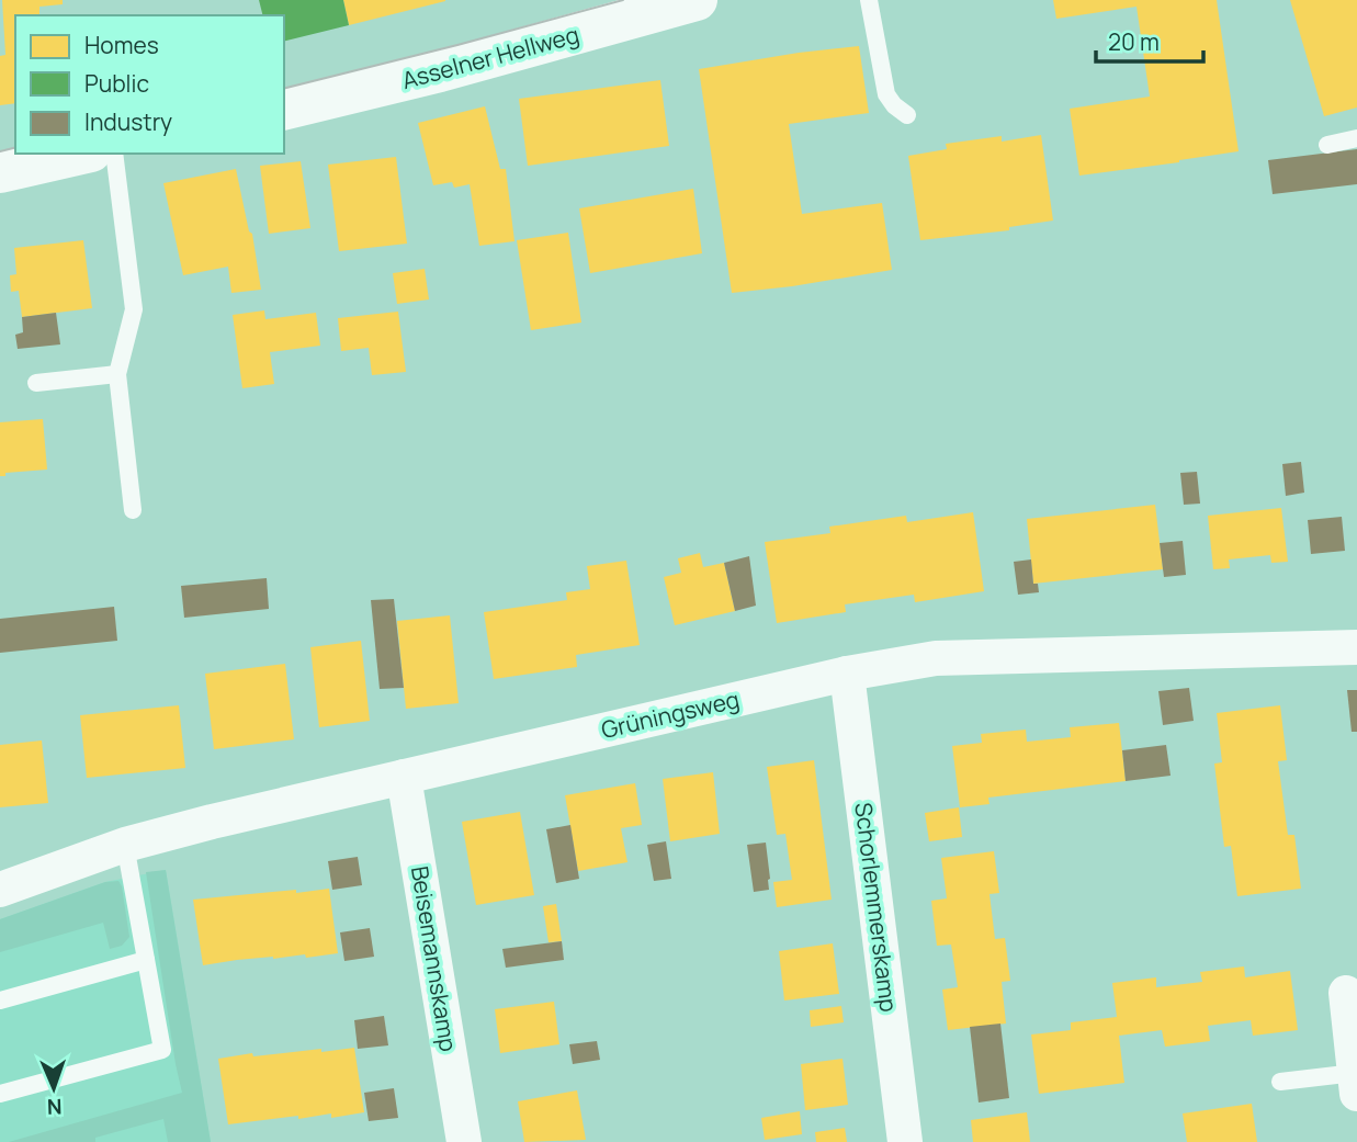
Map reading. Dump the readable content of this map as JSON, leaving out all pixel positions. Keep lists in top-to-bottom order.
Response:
{
  "streets": {
    "main road": ["Asselner Hellweg"],
    "street": ["Grüningsweg", "Schorlemmerskamp", "Beisemannskamp"]
  },
  "crossings": [
    ["Grüningsweg", "Schorlemmerskamp"],
    ["Grüningsweg", "Beisemannskamp"]
  ],
  "legend": ["Homes", "Public", "Industry"],
  "scale_bar": "20 m",
  "north": "bottom"
}
